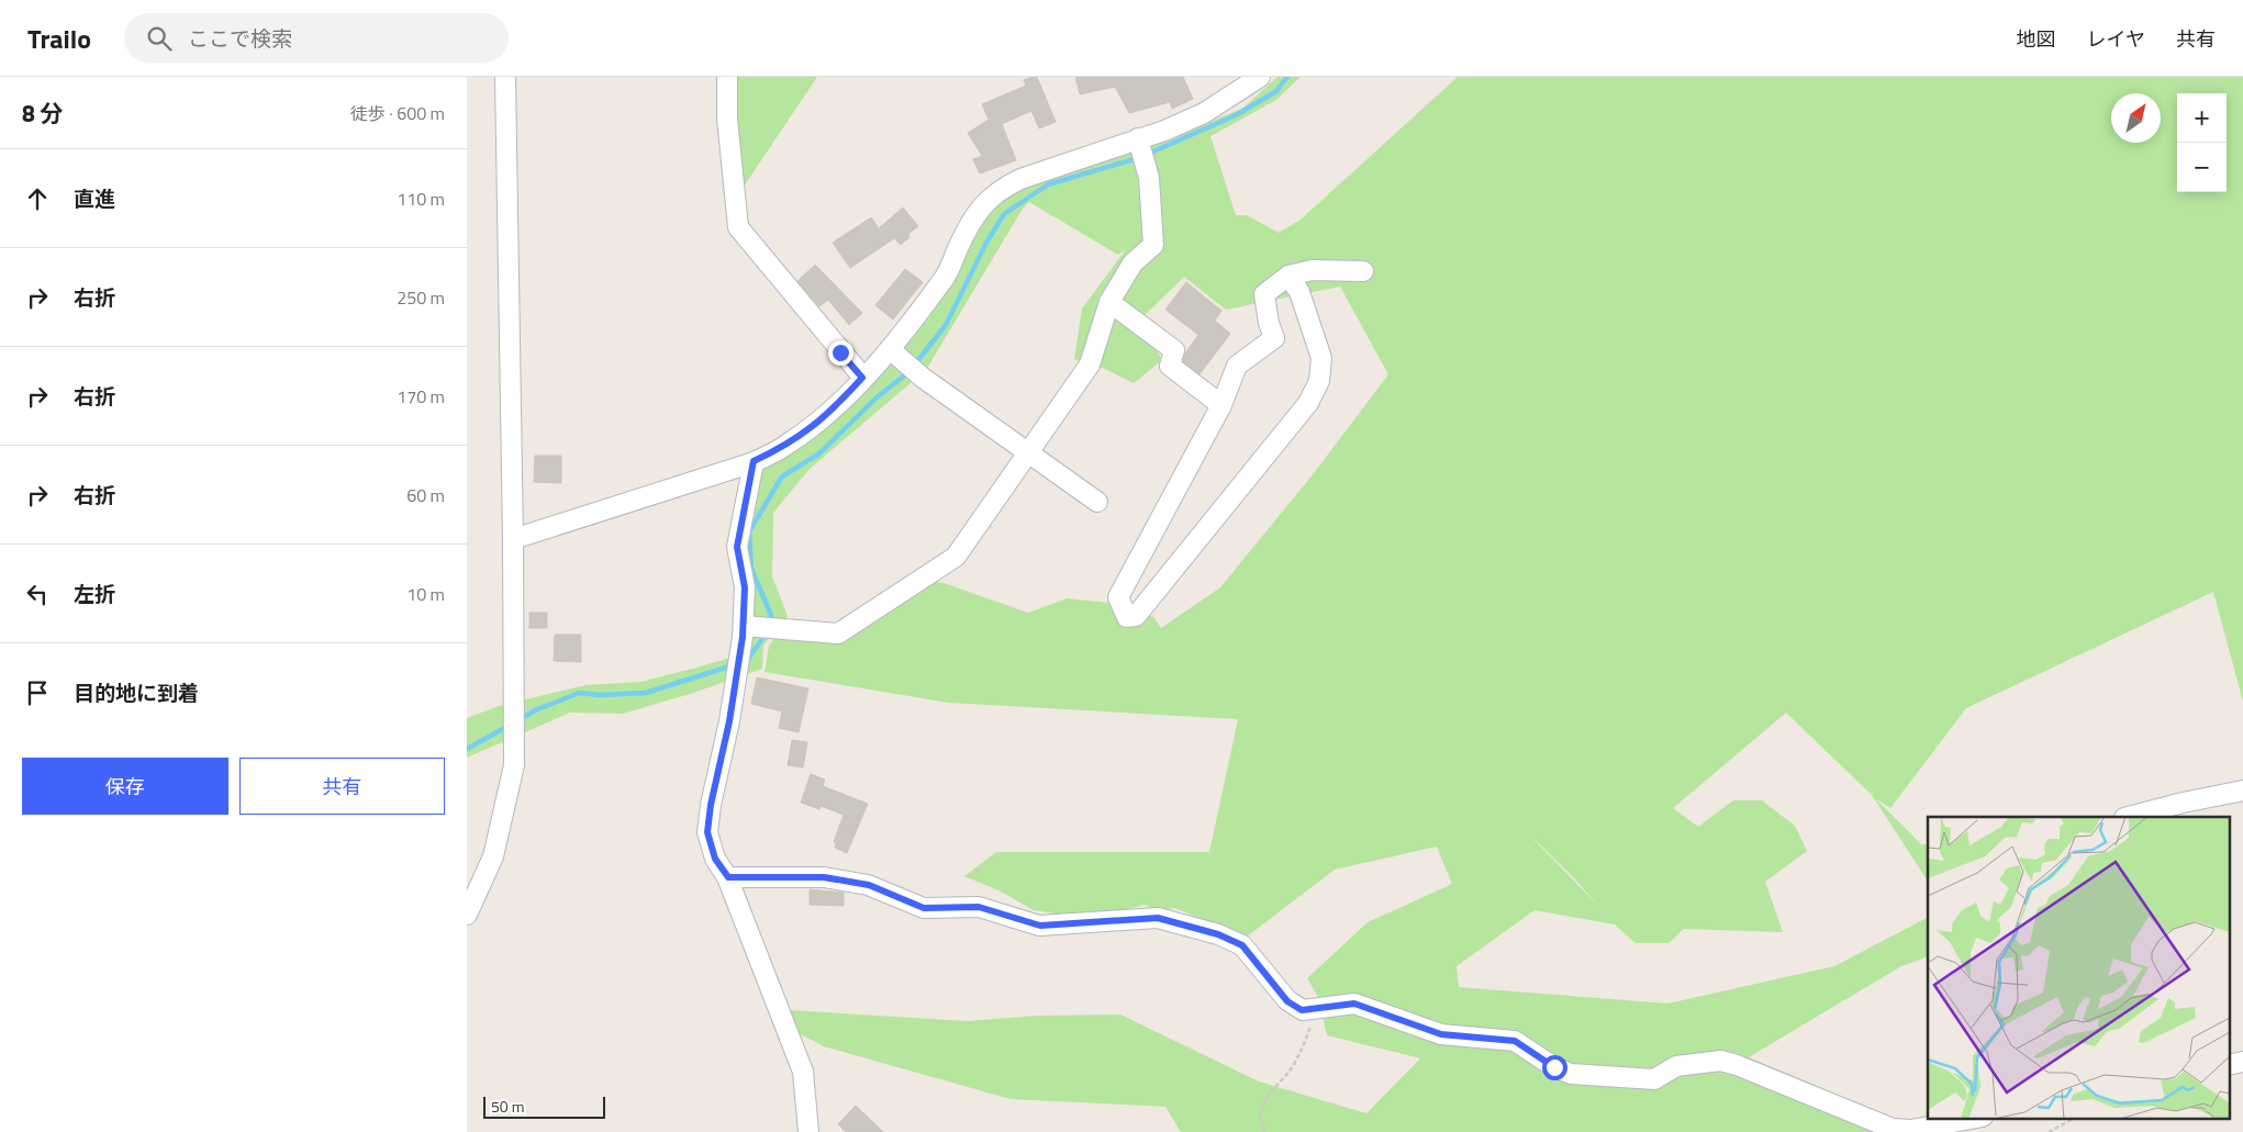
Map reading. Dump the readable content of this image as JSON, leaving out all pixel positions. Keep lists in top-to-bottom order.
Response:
{
  "scale_bar": "50 m",
  "north": "top right",
  "page": {
    "header": "Trailo",
    "search": "ここで検索",
    "nav": ["地図", "レイヤ", "共有"],
    "heading": ["8 分", "徒歩 · 600 m"],
    "map_buttons": ["+", "−"],
    "list": [
      ["直進", "110 m"],
      ["右折", "250 m"],
      ["右折", "170 m"],
      ["右折", "60 m"],
      ["左折", "10 m"],
      "目的地に到着"
    ],
    "buttons": ["保存", "共有"],
    "scale": "50 m"
  }
}
